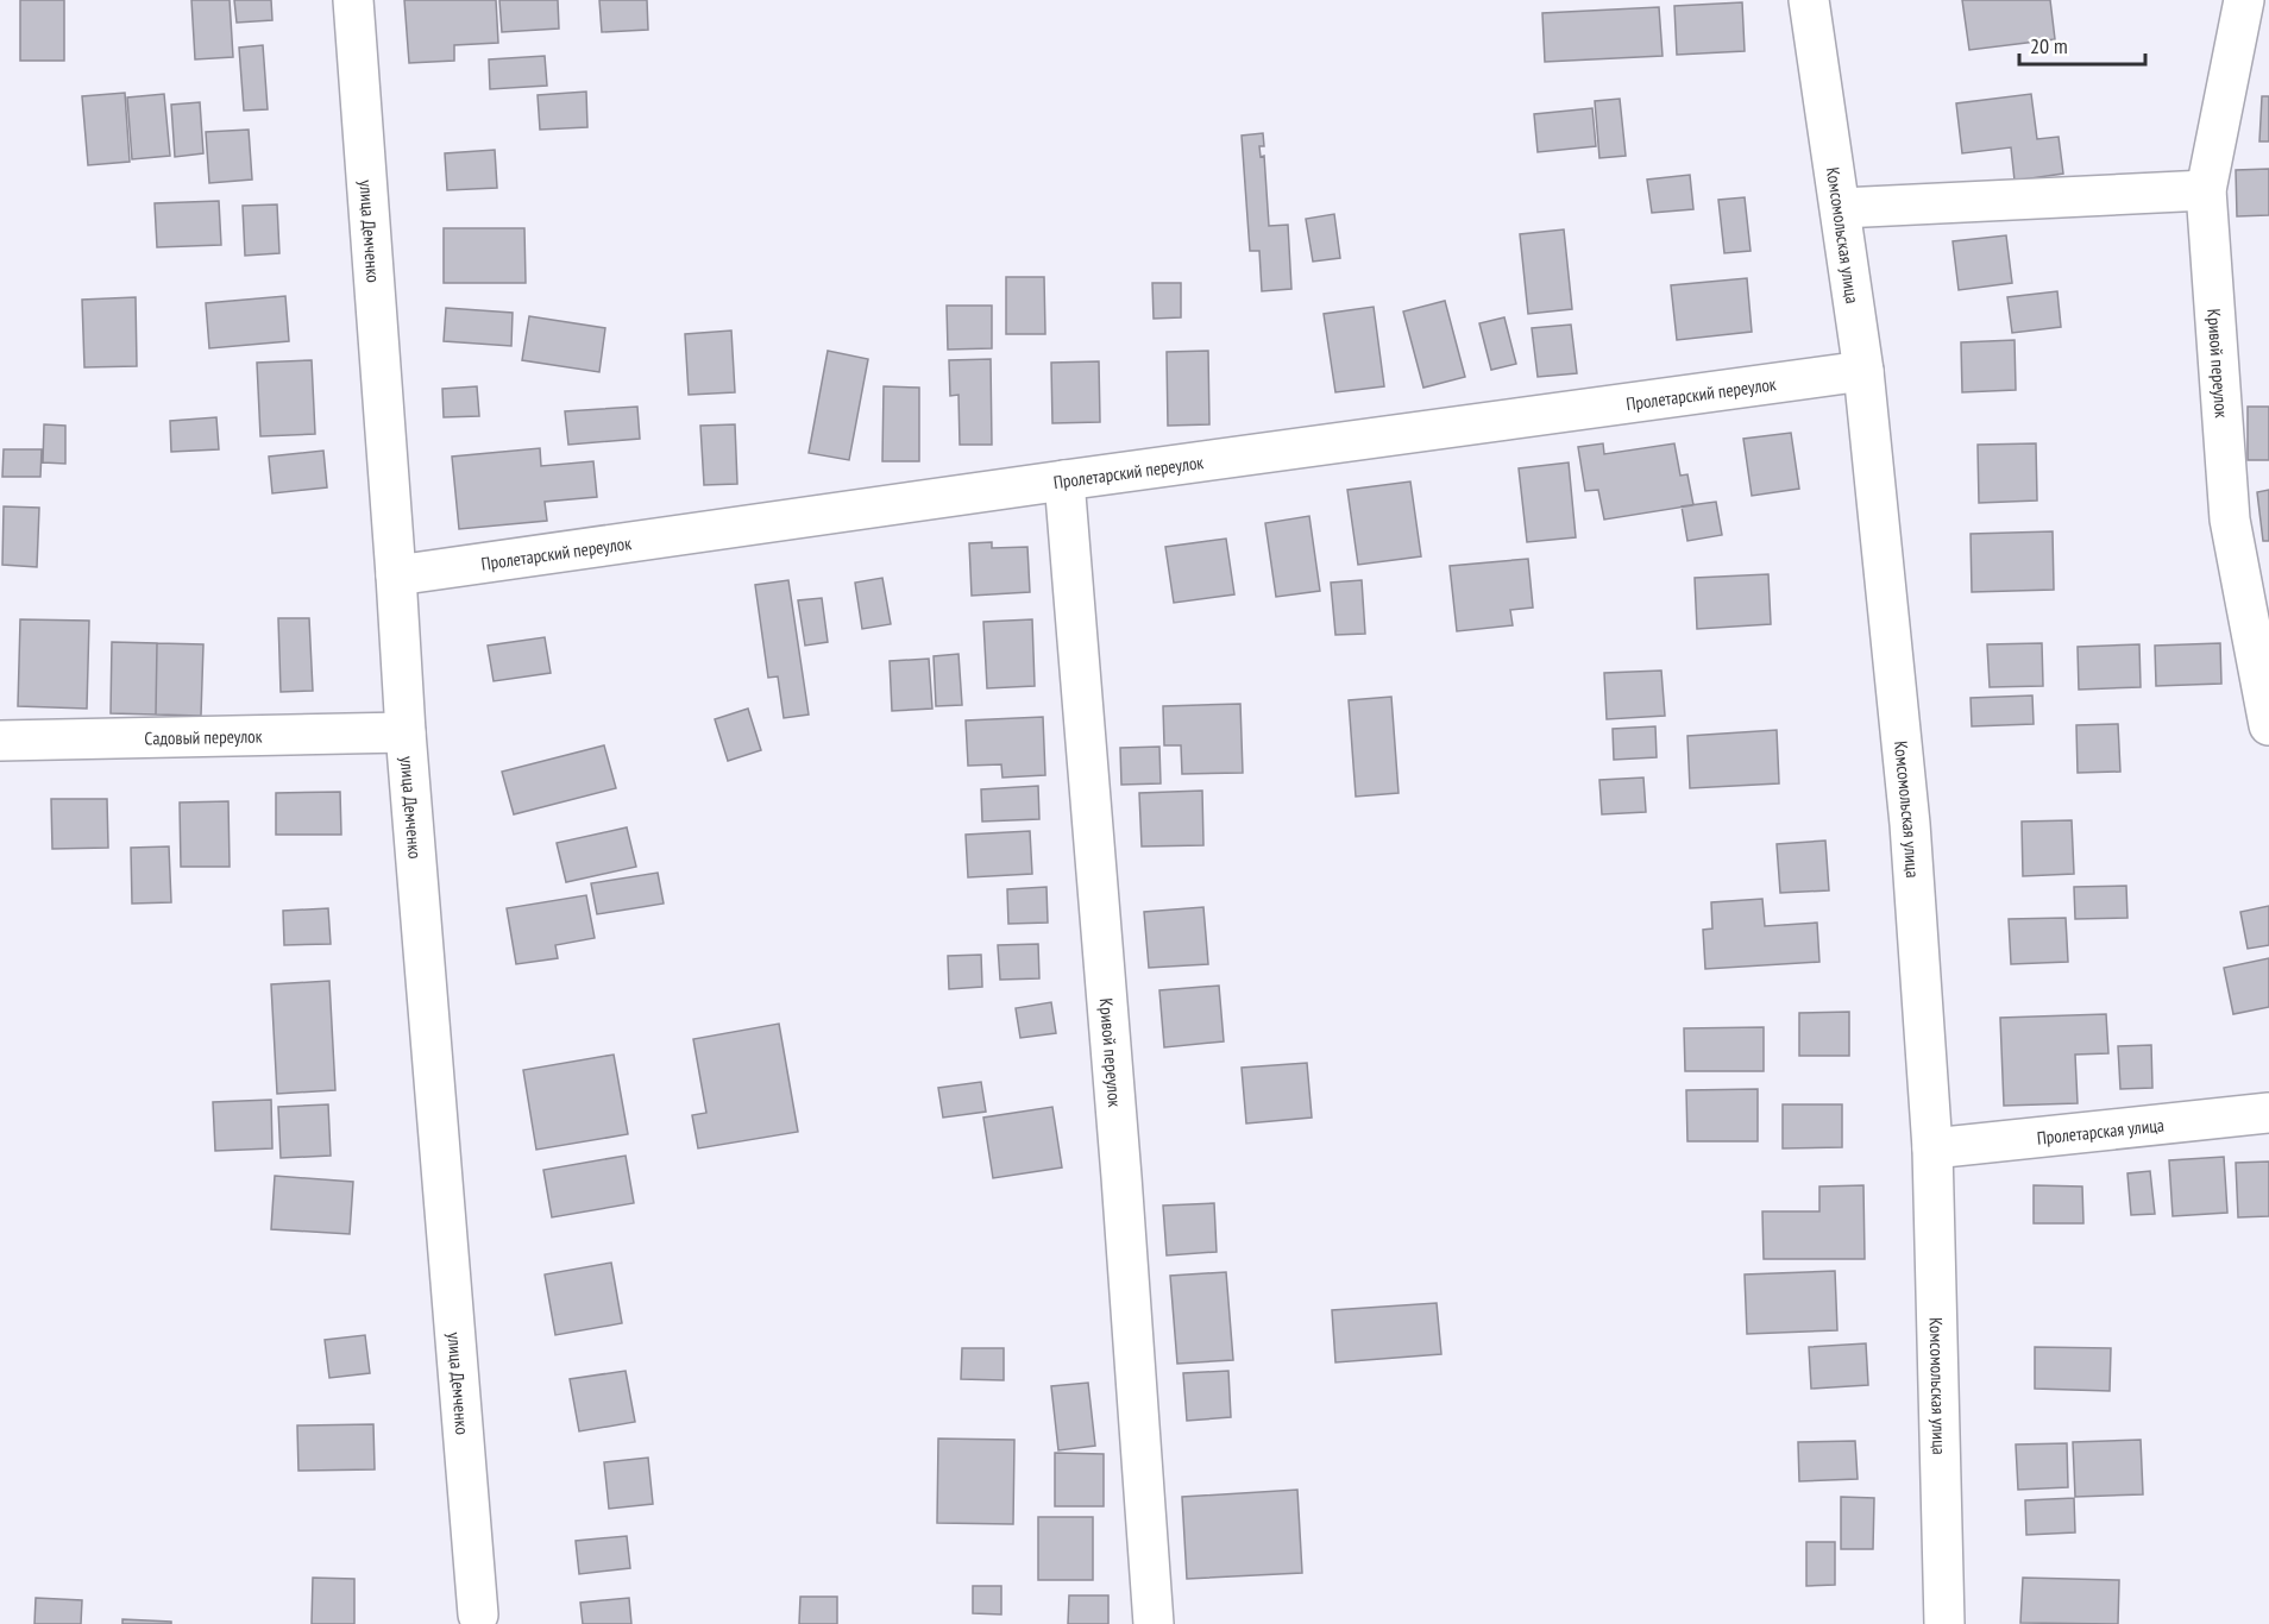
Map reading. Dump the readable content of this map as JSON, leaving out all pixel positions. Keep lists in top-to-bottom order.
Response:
{
  "streets": {
    "street": [
      "улица Демченко",
      "Комсомольская улица",
      "Кривой переулок",
      "Пролетарский переулок",
      "Садовый переулок",
      "Пролетарская улица"
    ]
  },
  "crossings": [
    ["улица Демченко", "Пролетарский переулок"],
    ["улица Демченко", "Садовый переулок"],
    ["Комсомольская улица", "Пролетарский переулок"],
    ["Комсомольская улица", "Пролетарская улица"],
    ["Кривой переулок", "Пролетарский переулок"]
  ],
  "scale_bar": "20 m"
}
